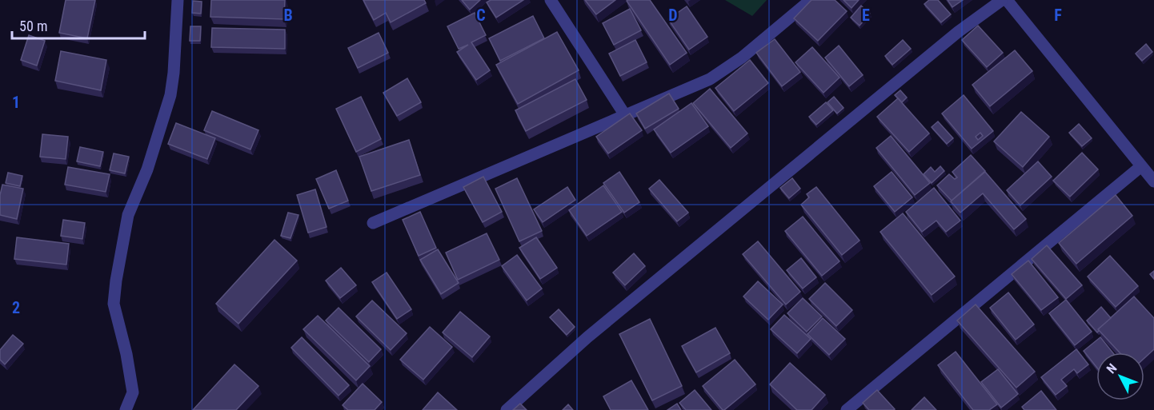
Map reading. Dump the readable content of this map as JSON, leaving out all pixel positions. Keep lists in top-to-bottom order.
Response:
{
  "scale_bar": "50 m",
  "north": "top left",
  "grid": {
    "columns": [
      "B",
      "C",
      "D",
      "E",
      "F"
    ],
    "rows": ["1", "2"]
  }
}
